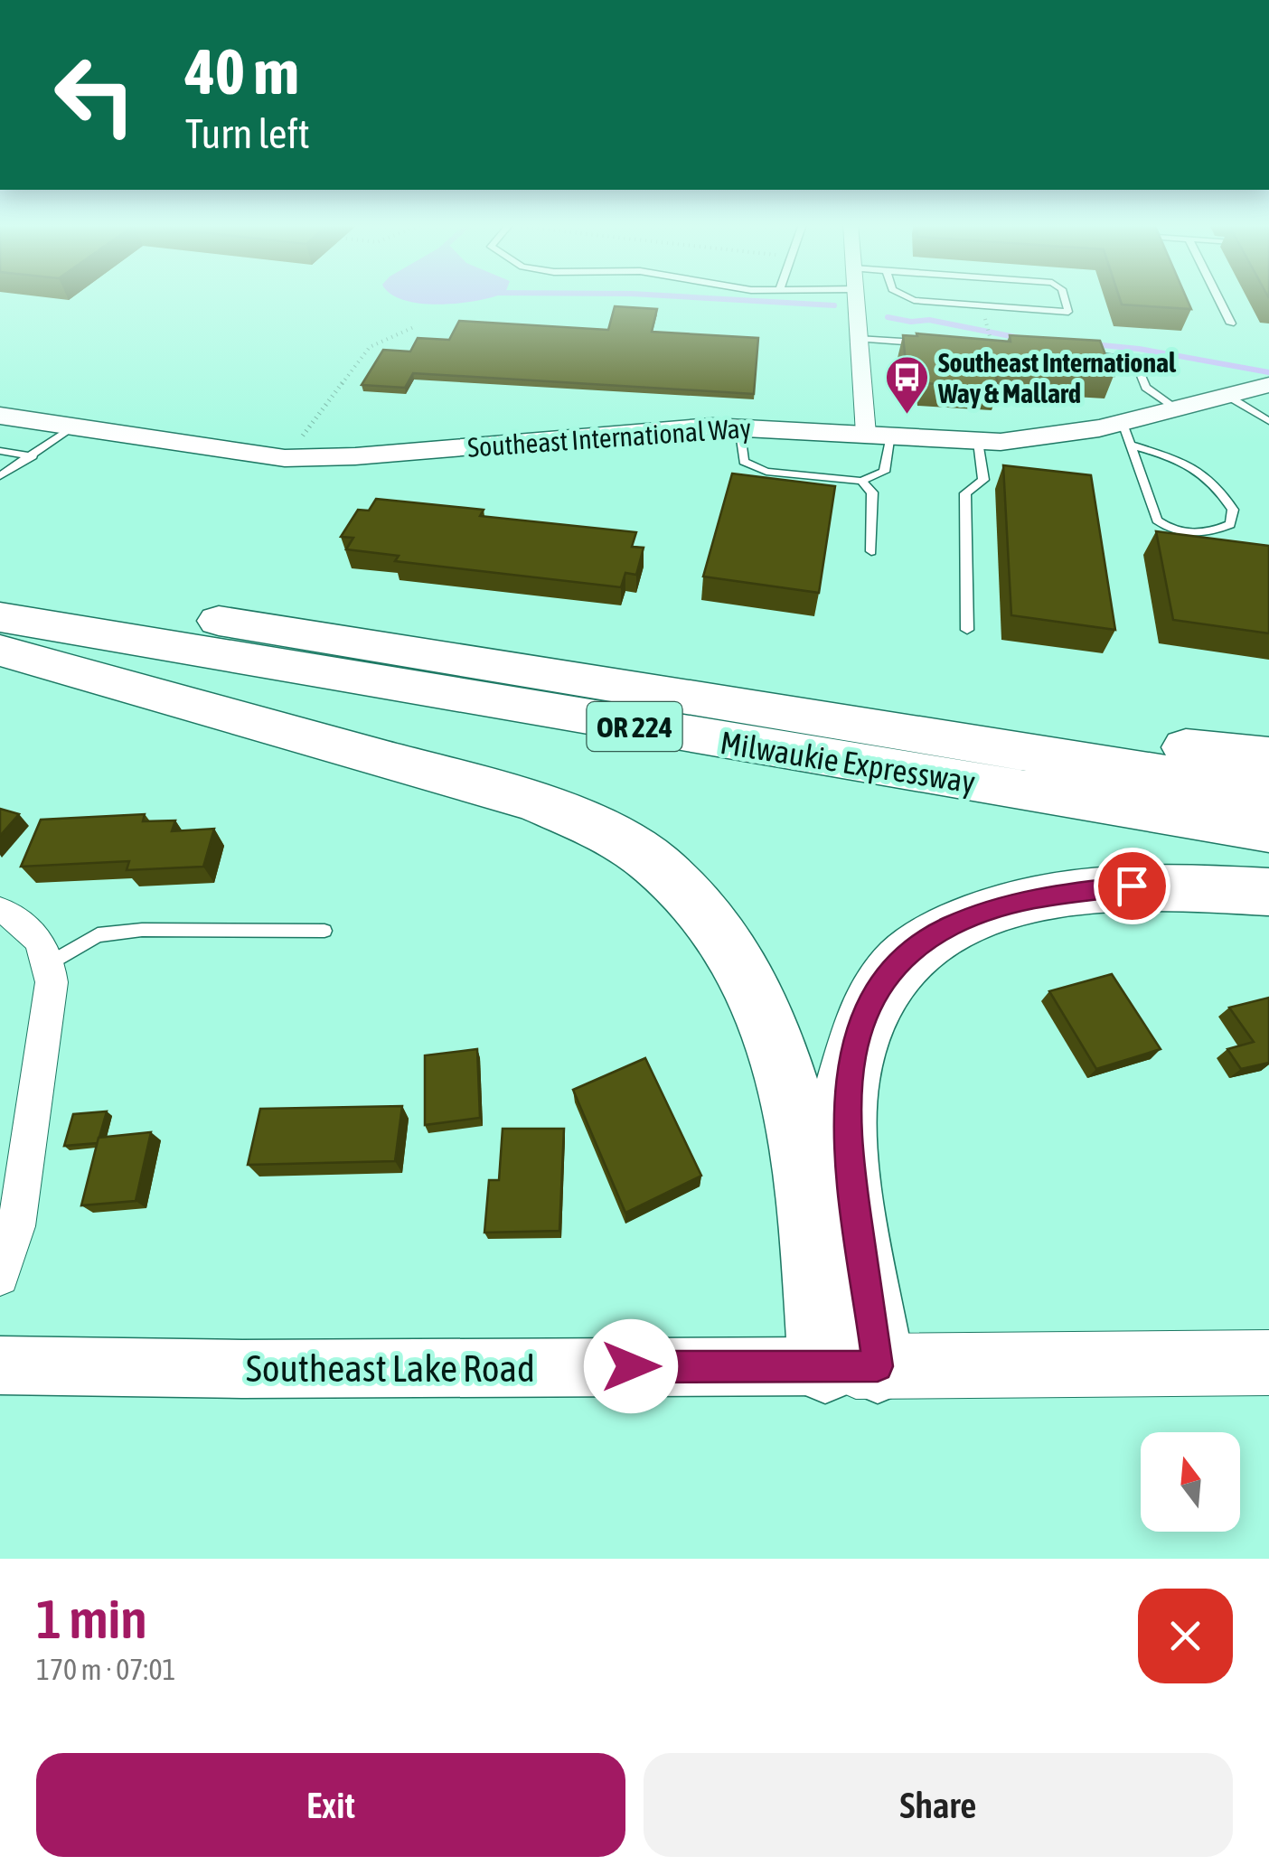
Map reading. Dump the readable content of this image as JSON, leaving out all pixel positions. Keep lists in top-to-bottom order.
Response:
{
  "streets": {
    "highway": ["OR 224", "Milwaukie Expressway"],
    "main road": ["Southeast Lake Road"],
    "street": ["Southeast International Way"]
  },
  "places": {
    "bus stop": ["Southeast International Way & Mallard"]
  },
  "north": "top",
  "page": {
    "turn": ["40 m", "Turn left"],
    "heading": ["1 min", "170 m · 07:01"],
    "buttons": ["Exit", "Share"]
  }
}
